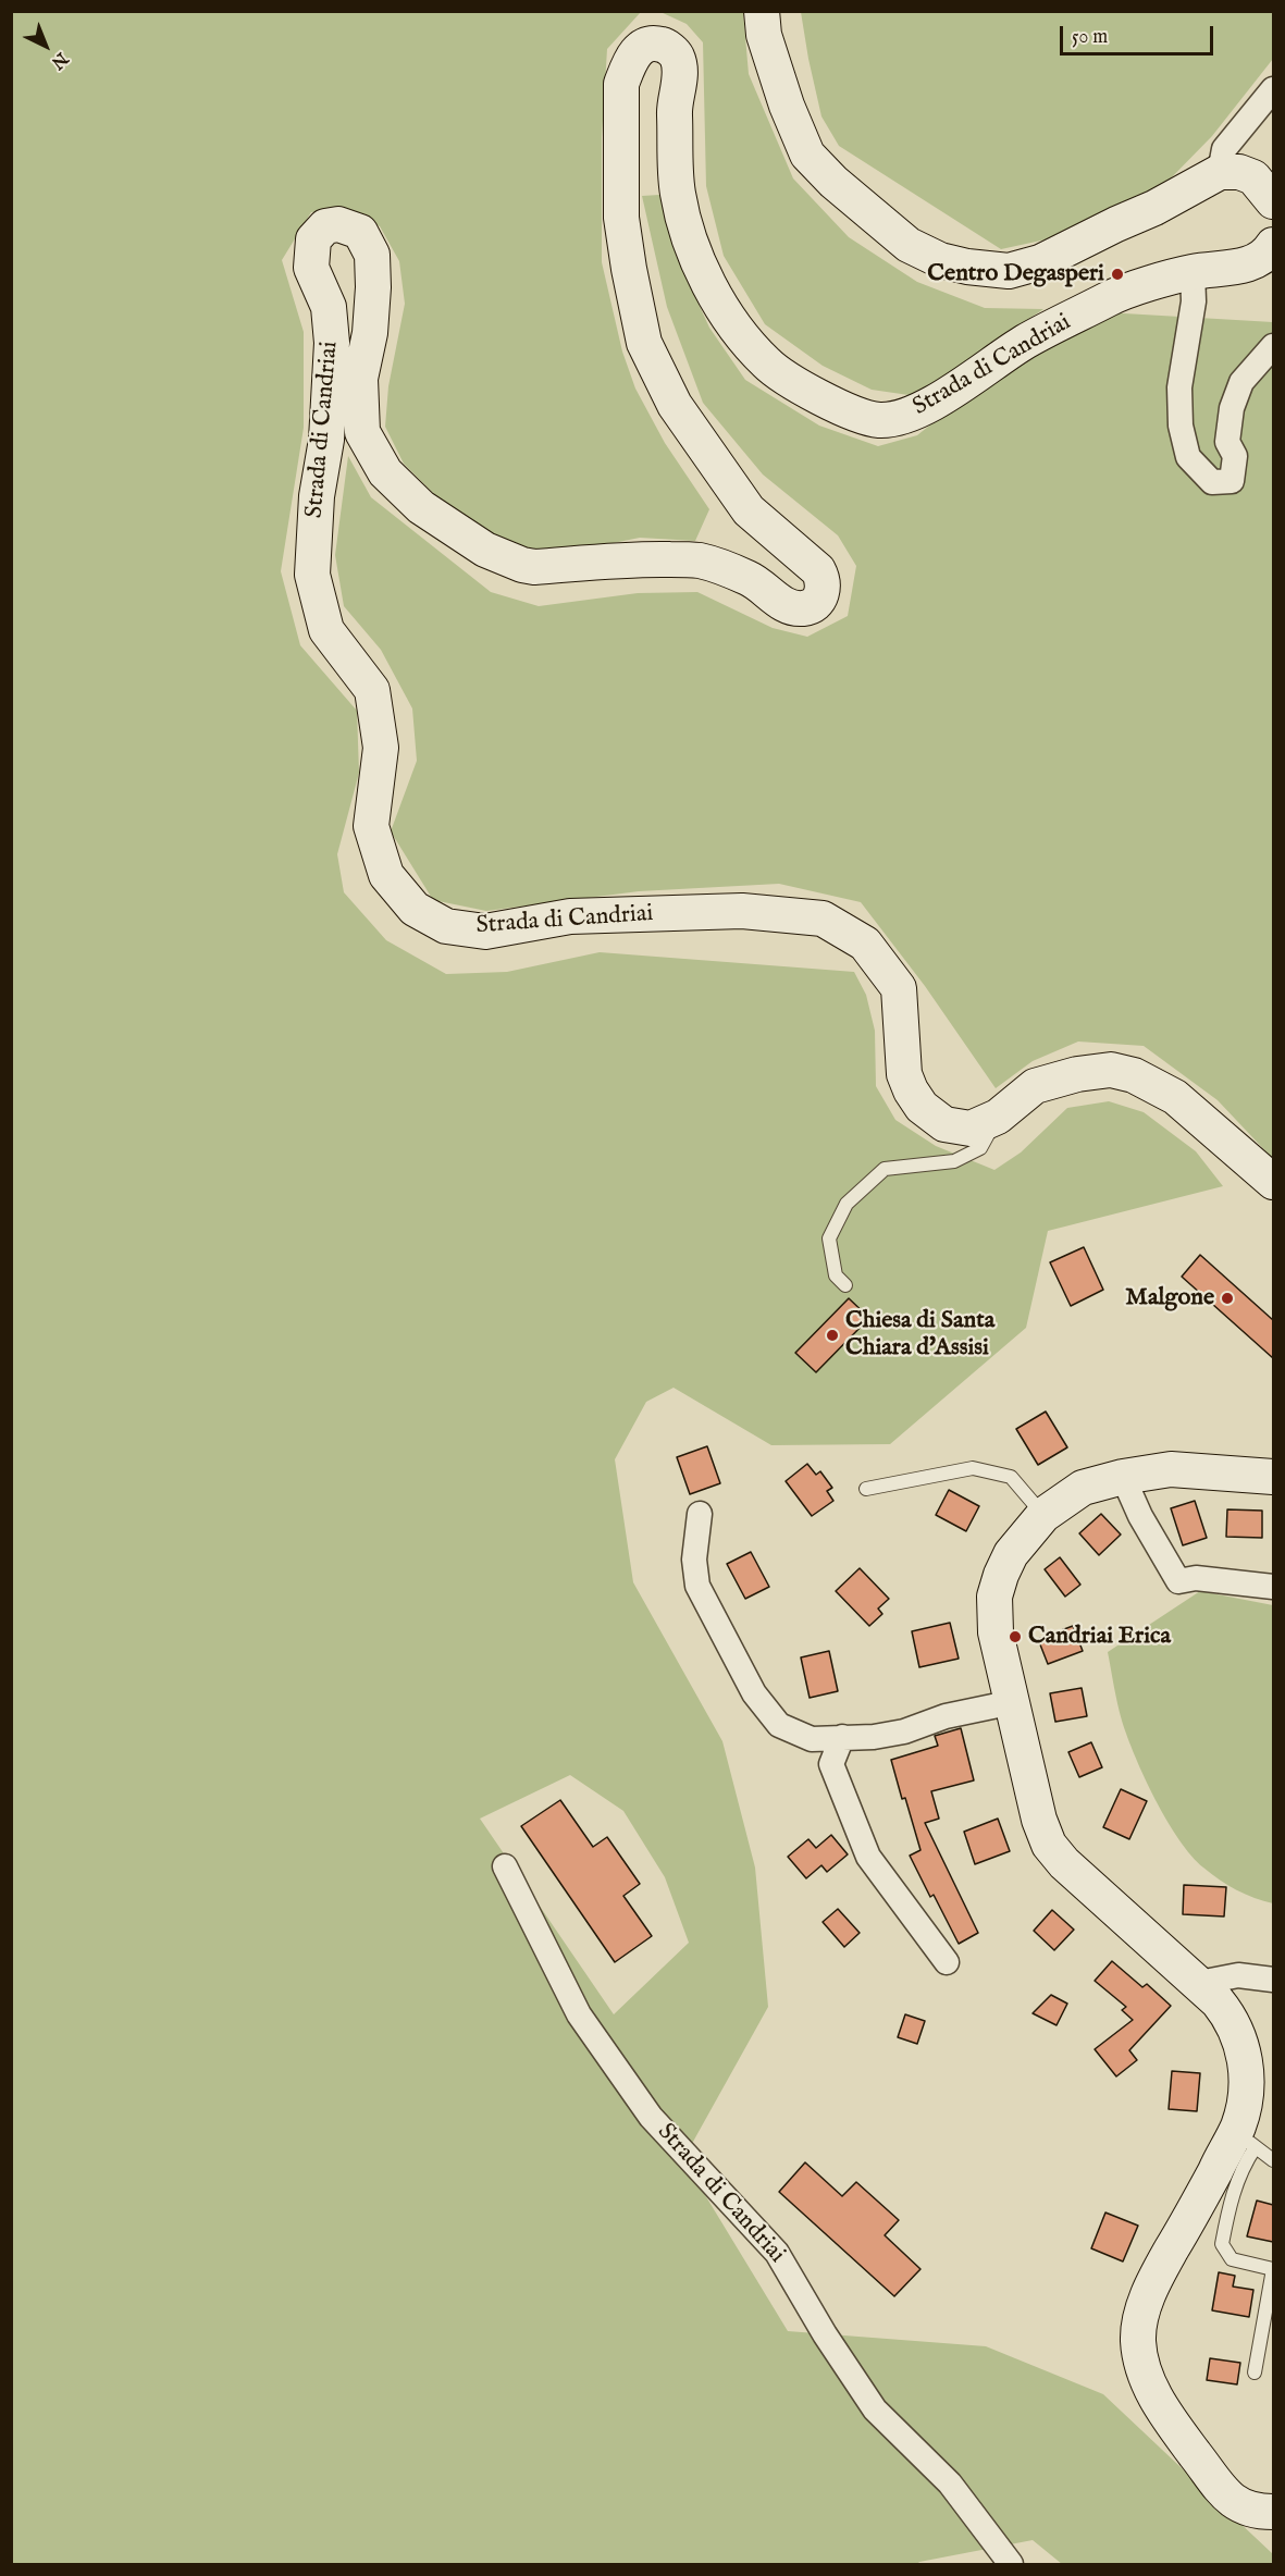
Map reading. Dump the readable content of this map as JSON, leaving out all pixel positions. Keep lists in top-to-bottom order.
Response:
{
  "streets": {
    "main road": ["Strada di Candriai"]
  },
  "places": [
    "Centro Degasperi",
    "Malgone",
    "Chiesa di Santa Chiara d'Assisi",
    "Candriai Erica"
  ],
  "scale_bar": "50 m",
  "north": "bottom right"
}
